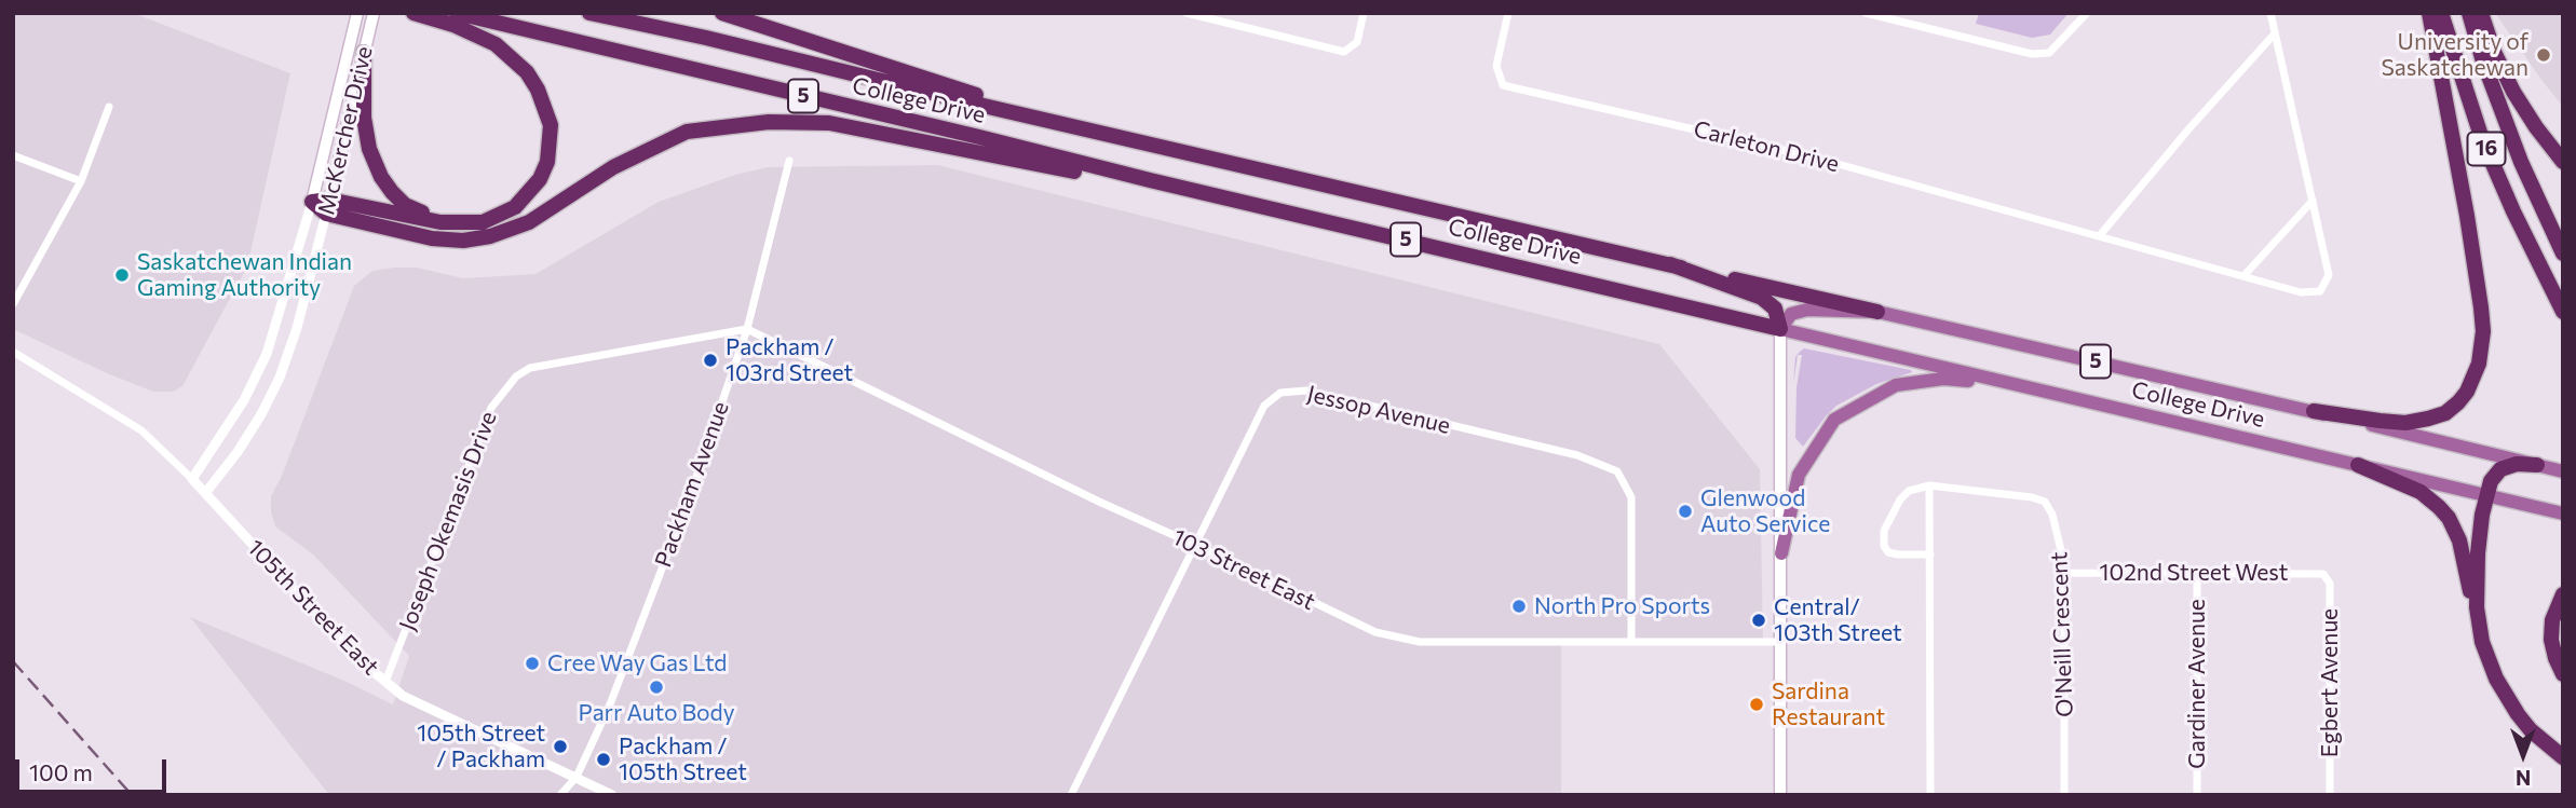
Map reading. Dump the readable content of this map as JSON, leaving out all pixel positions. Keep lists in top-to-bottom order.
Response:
{
  "streets": {
    "highway": ["5", "College Drive", "16"],
    "main road": ["McKercher Drive"],
    "street": [
      "Carleton Drive",
      "Jessop Avenue",
      "Packham Avenue",
      "Joseph Okemasis Drive",
      "103 Street East",
      "102nd Street West",
      "105th Street East",
      "O'Neill Crescent",
      "Egbert Avenue",
      "Gardiner Avenue"
    ]
  },
  "crossings": [
    ["McKercher Drive", "105th Street East"],
    ["Jessop Avenue", "103 Street East"],
    ["Packham Avenue", "Joseph Okemasis Drive"],
    ["Packham Avenue", "103 Street East"],
    ["Packham Avenue", "105th Street East"],
    ["Joseph Okemasis Drive", "103 Street East"],
    ["Joseph Okemasis Drive", "105th Street East"],
    ["102nd Street West", "O'Neill Crescent"],
    ["102nd Street West", "Egbert Avenue"],
    ["102nd Street West", "Gardiner Avenue"]
  ],
  "places": [
    "University of Saskatchewan",
    "Saskatchewan Indian Gaming Authority",
    "Packham / 103rd Street",
    "Glenwood Auto Service",
    "North Pro Sports",
    "Central/ 103th Street",
    "Cree Way Gas Ltd",
    "Parr Auto Body",
    "Sardina Restaurant",
    "105th Street / Packham",
    "Packham / 105th Street"
  ],
  "scale_bar": "100 m",
  "north": "bottom"
}
